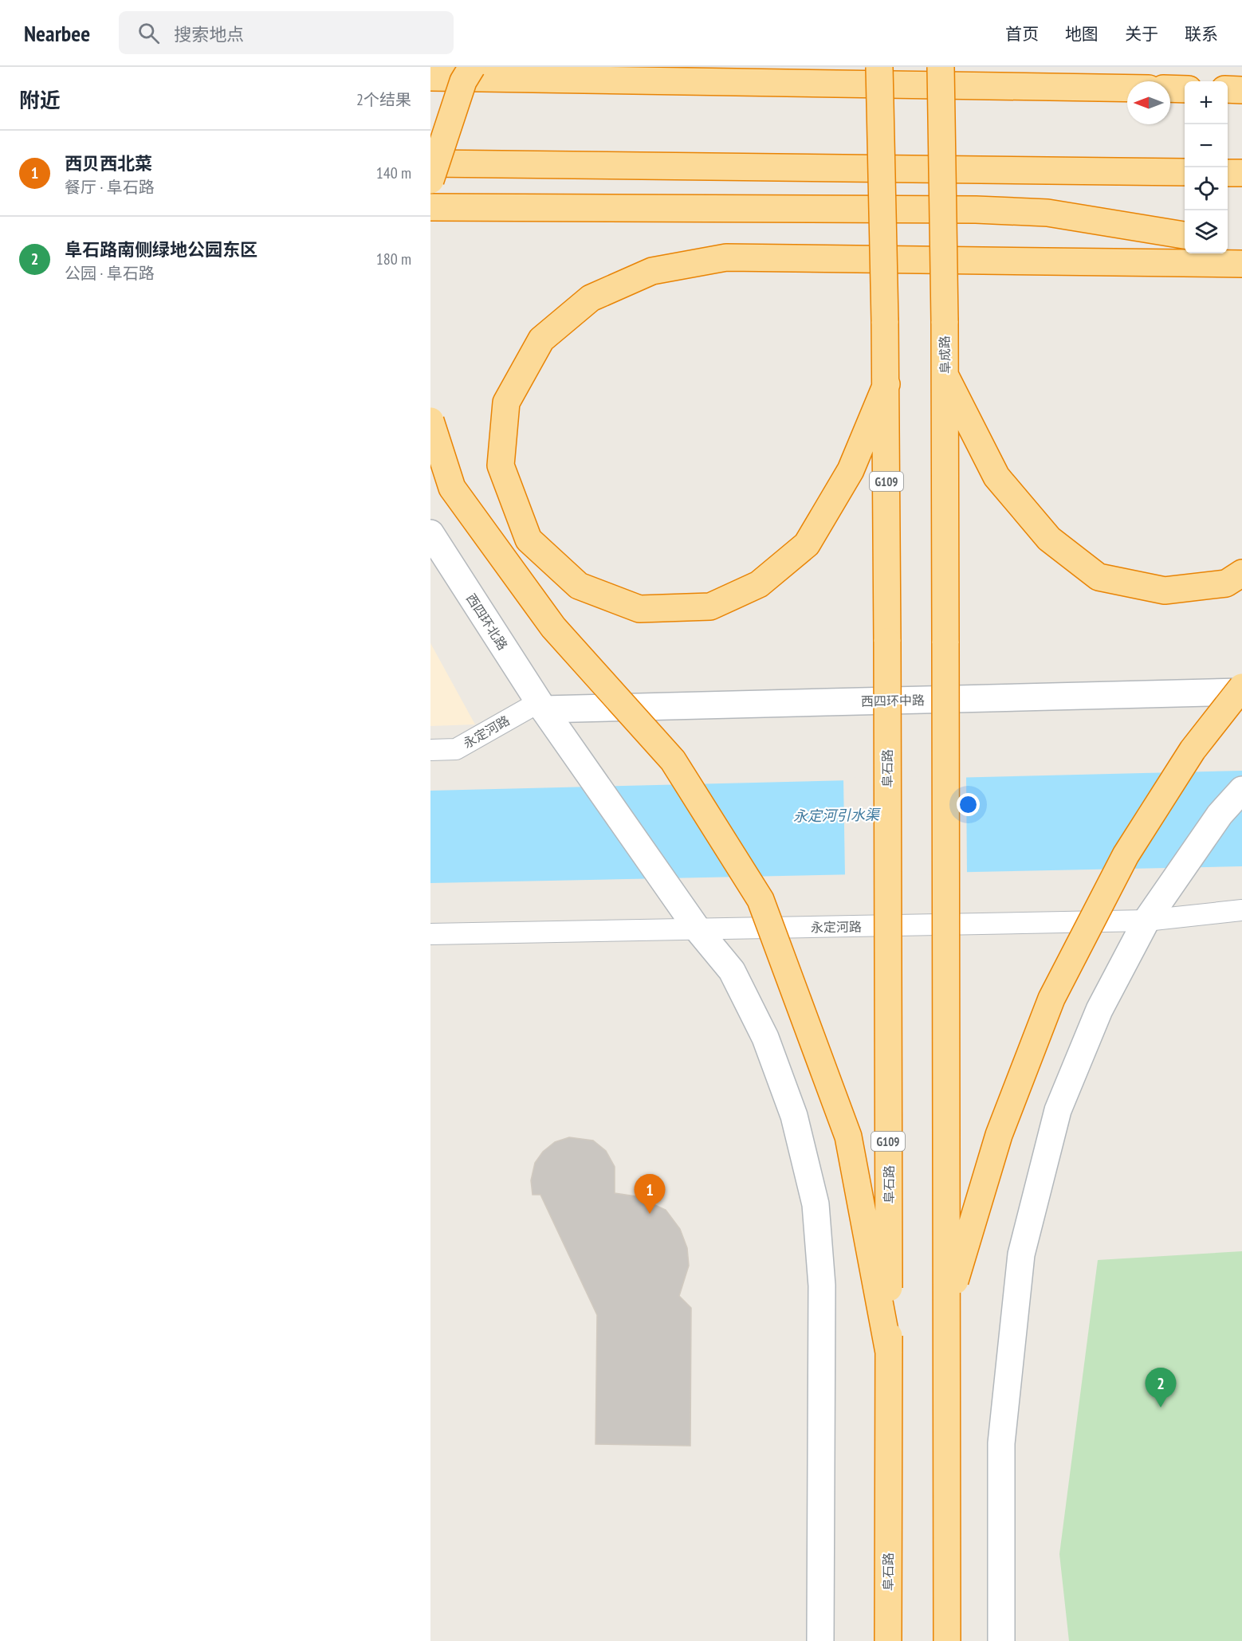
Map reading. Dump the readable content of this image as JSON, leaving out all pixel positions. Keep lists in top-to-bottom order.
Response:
{
  "streets": {
    "highway": ["阜成路", "G109", "阜石路"],
    "main road": ["西四环北路", "西四环中路"],
    "street": ["永定河路"]
  },
  "crossings": [
    ["G109", "阜石路"],
    ["西四环北路", "西四环中路"],
    ["西四环北路", "永定河路"],
    ["西四环中路", "永定河路"]
  ],
  "water": ["永定河引水渠"],
  "north": "left",
  "page": {
    "header": "Nearbee",
    "search": "搜索地点",
    "nav": [
      "首页",
      "地图",
      "关于",
      "联系"
    ],
    "heading": ["附近", "2个结果"],
    "map_buttons": ["+", "−"],
    "list": [
      {
        "mark": "1",
        "name": "西贝西北菜",
        "note": "餐厅 · 阜石路",
        "value": "140 m"
      },
      {
        "mark": "2",
        "name": "阜石路南侧绿地公园东区",
        "note": "公园 · 阜石路",
        "value": "180 m"
      }
    ],
    "pins": ["1", "2"]
  }
}
